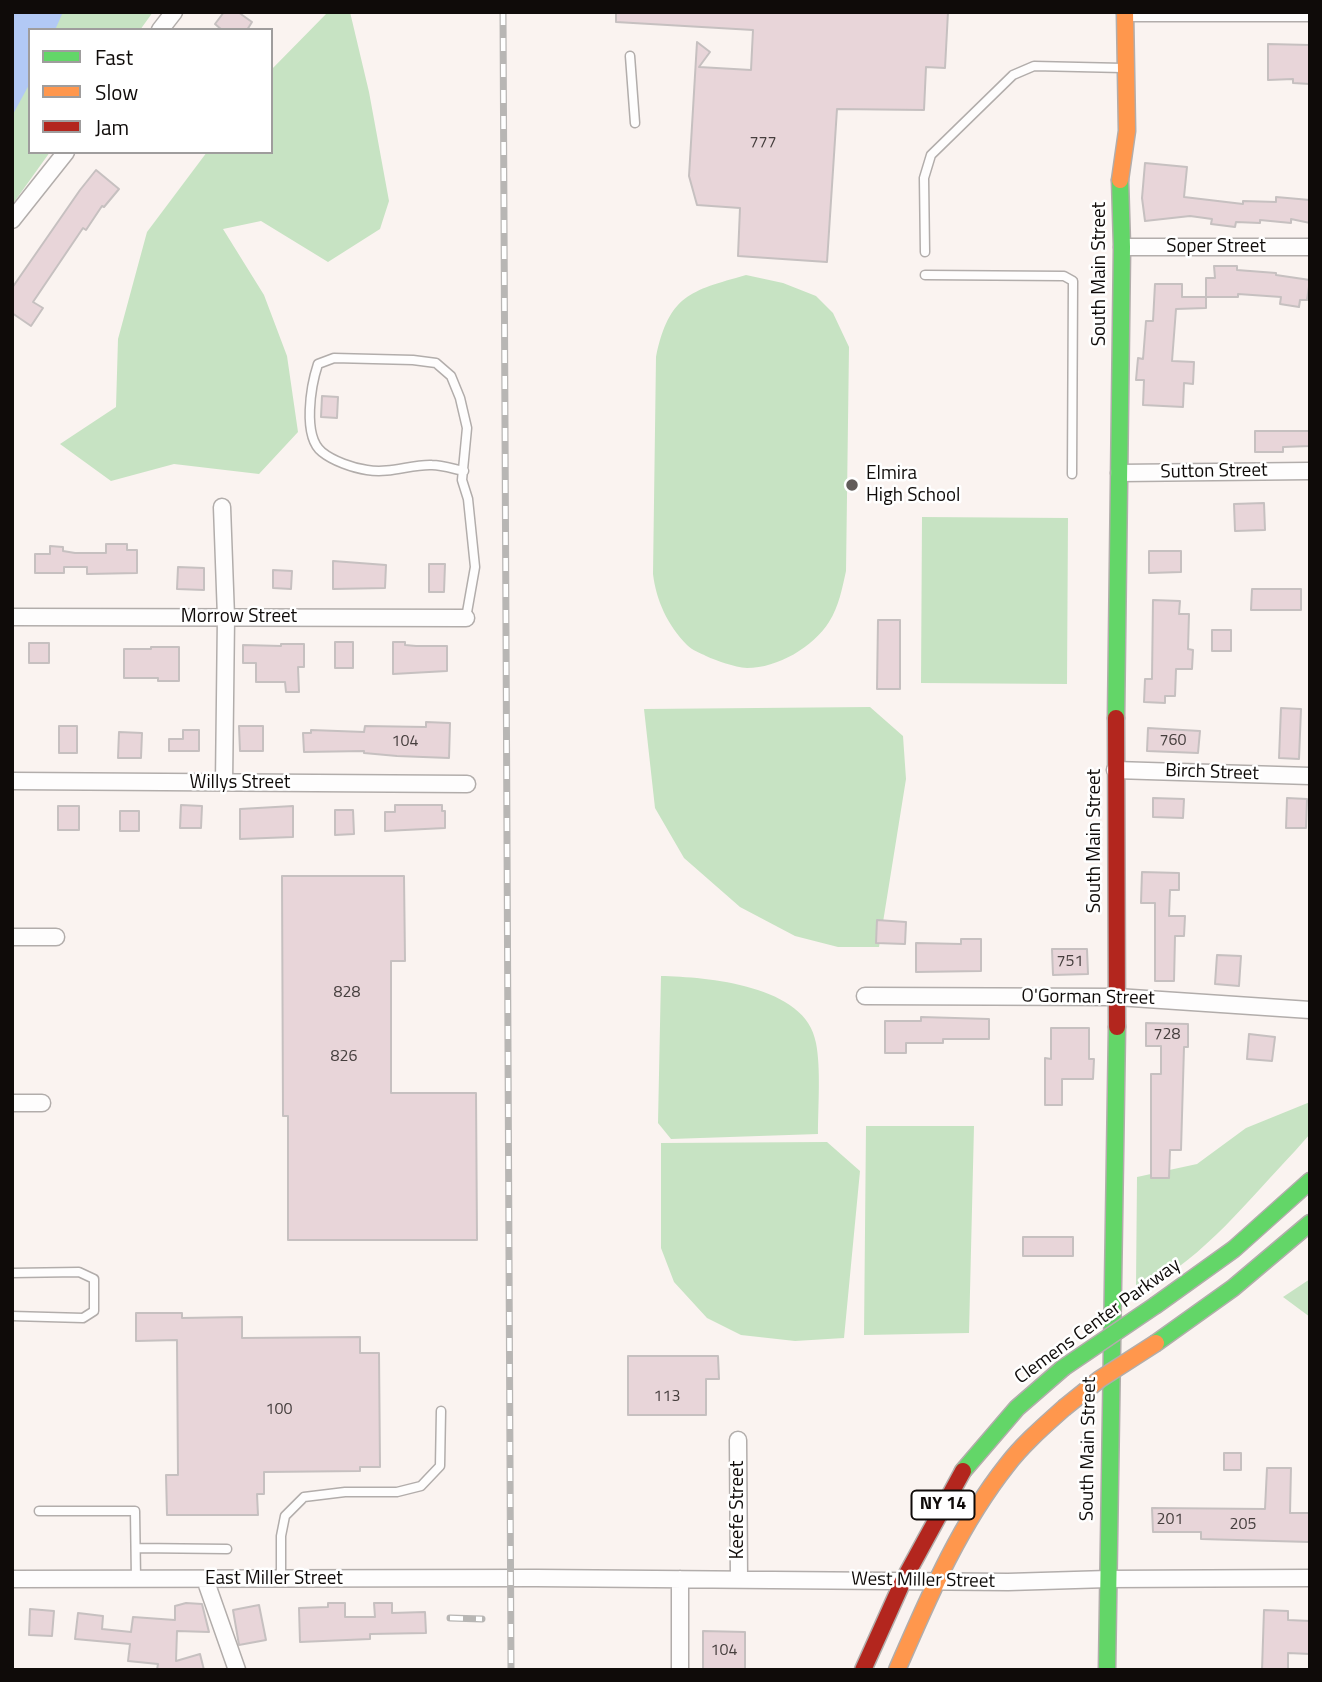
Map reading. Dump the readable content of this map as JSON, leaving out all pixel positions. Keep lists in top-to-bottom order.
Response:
{
  "streets": {
    "street": [
      "Soper Street",
      "South Main Street",
      "Sutton Street",
      "Morrow Street",
      "Birch Street",
      "Willys Street",
      "O'Gorman Street",
      "Clemens Center Parkway",
      "NY 14",
      "Keefe Street",
      "East Miller Street",
      "West Miller Street"
    ]
  },
  "crossings": [
    ["Soper Street", "South Main Street"],
    ["South Main Street", "Sutton Street"],
    ["South Main Street", "Birch Street"],
    ["South Main Street", "O'Gorman Street"],
    ["South Main Street", "West Miller Street"],
    ["Clemens Center Parkway", "West Miller Street"],
    ["NY 14", "West Miller Street"],
    ["Keefe Street", "West Miller Street"],
    ["East Miller Street", "West Miller Street"]
  ],
  "places": ["Elmira High School"],
  "house_numbers": [
    "777",
    "760",
    "104",
    "751",
    "828",
    "728",
    "826",
    "113",
    "100",
    "201",
    "205",
    "104"
  ],
  "legend": ["Fast", "Slow", "Jam"]
}
